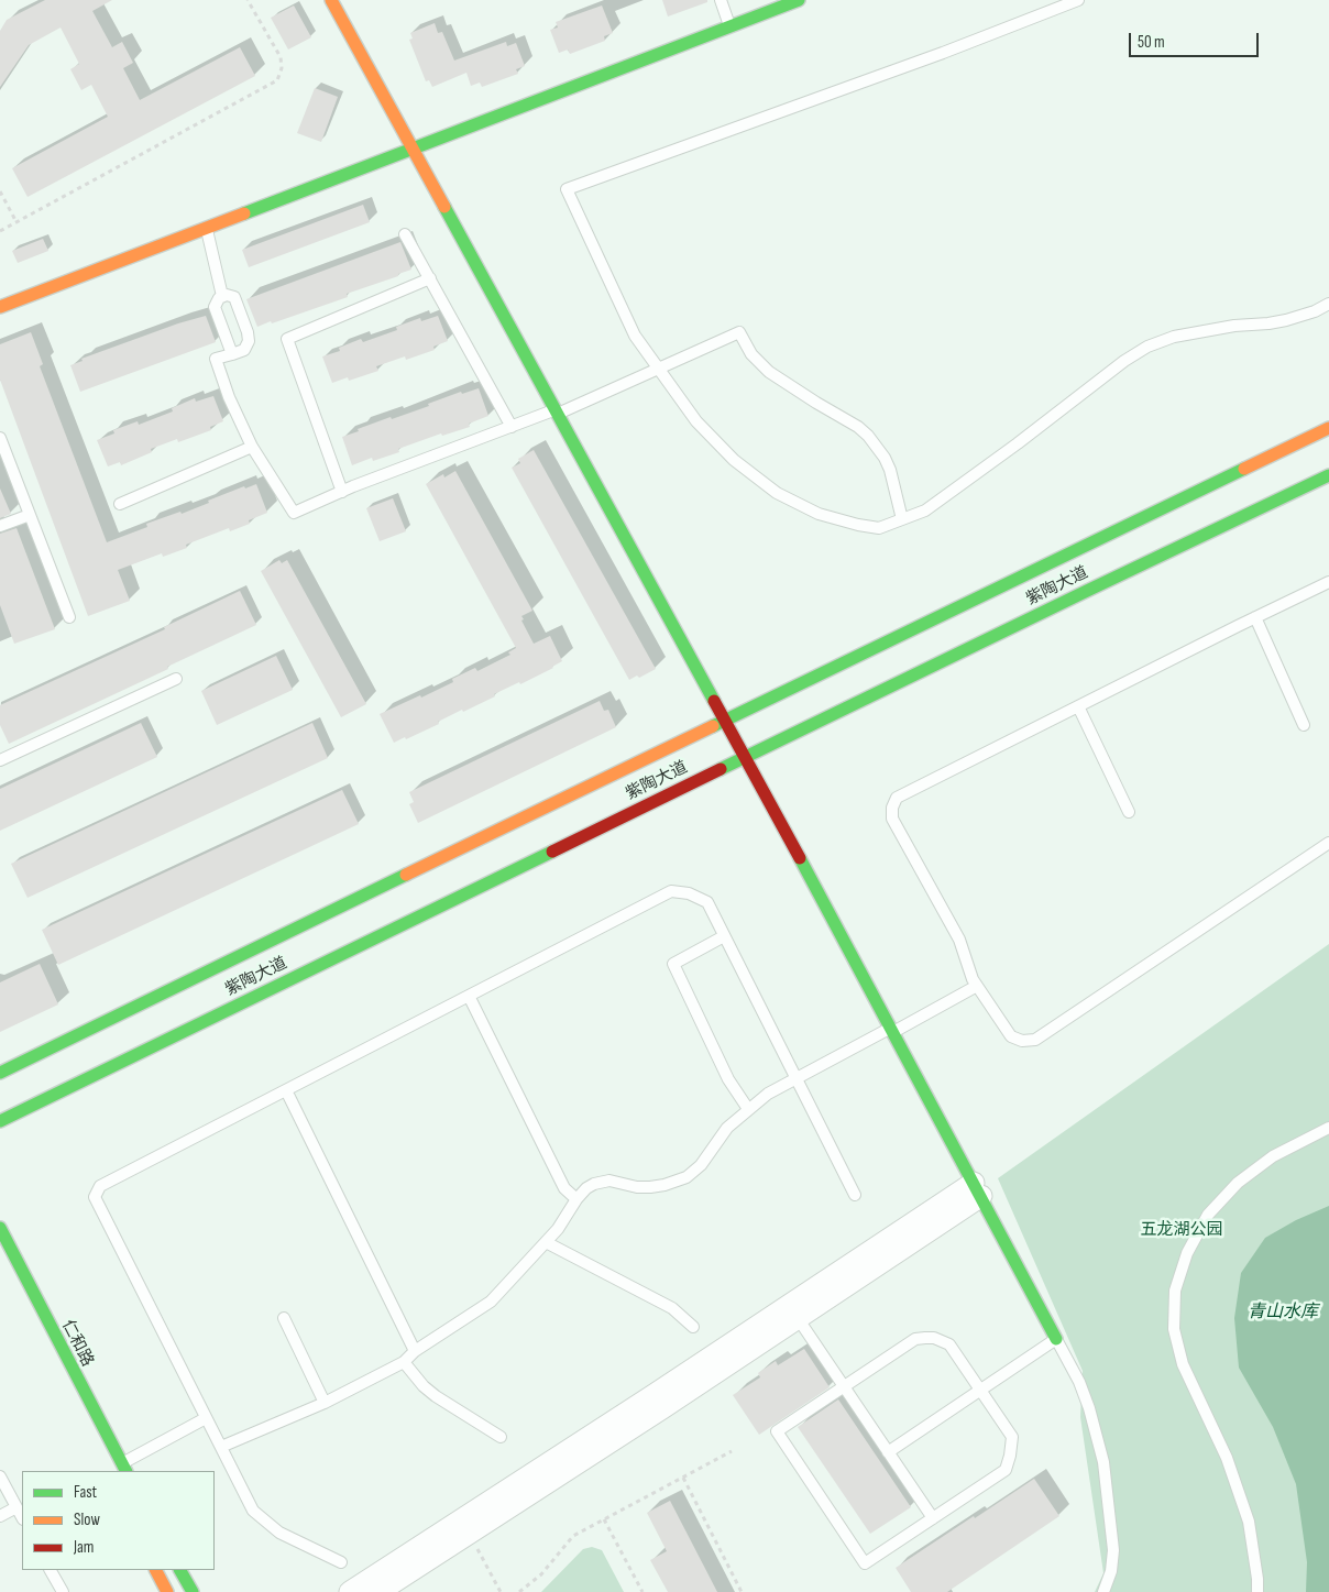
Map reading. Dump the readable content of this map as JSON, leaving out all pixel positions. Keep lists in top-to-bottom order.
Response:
{
  "streets": {
    "main road": ["紫陶大道", "仁和路"]
  },
  "water": ["青山水库"],
  "parks": ["五龙湖公园"],
  "legend": ["Fast", "Slow", "Jam"],
  "scale_bar": "50 m"
}
